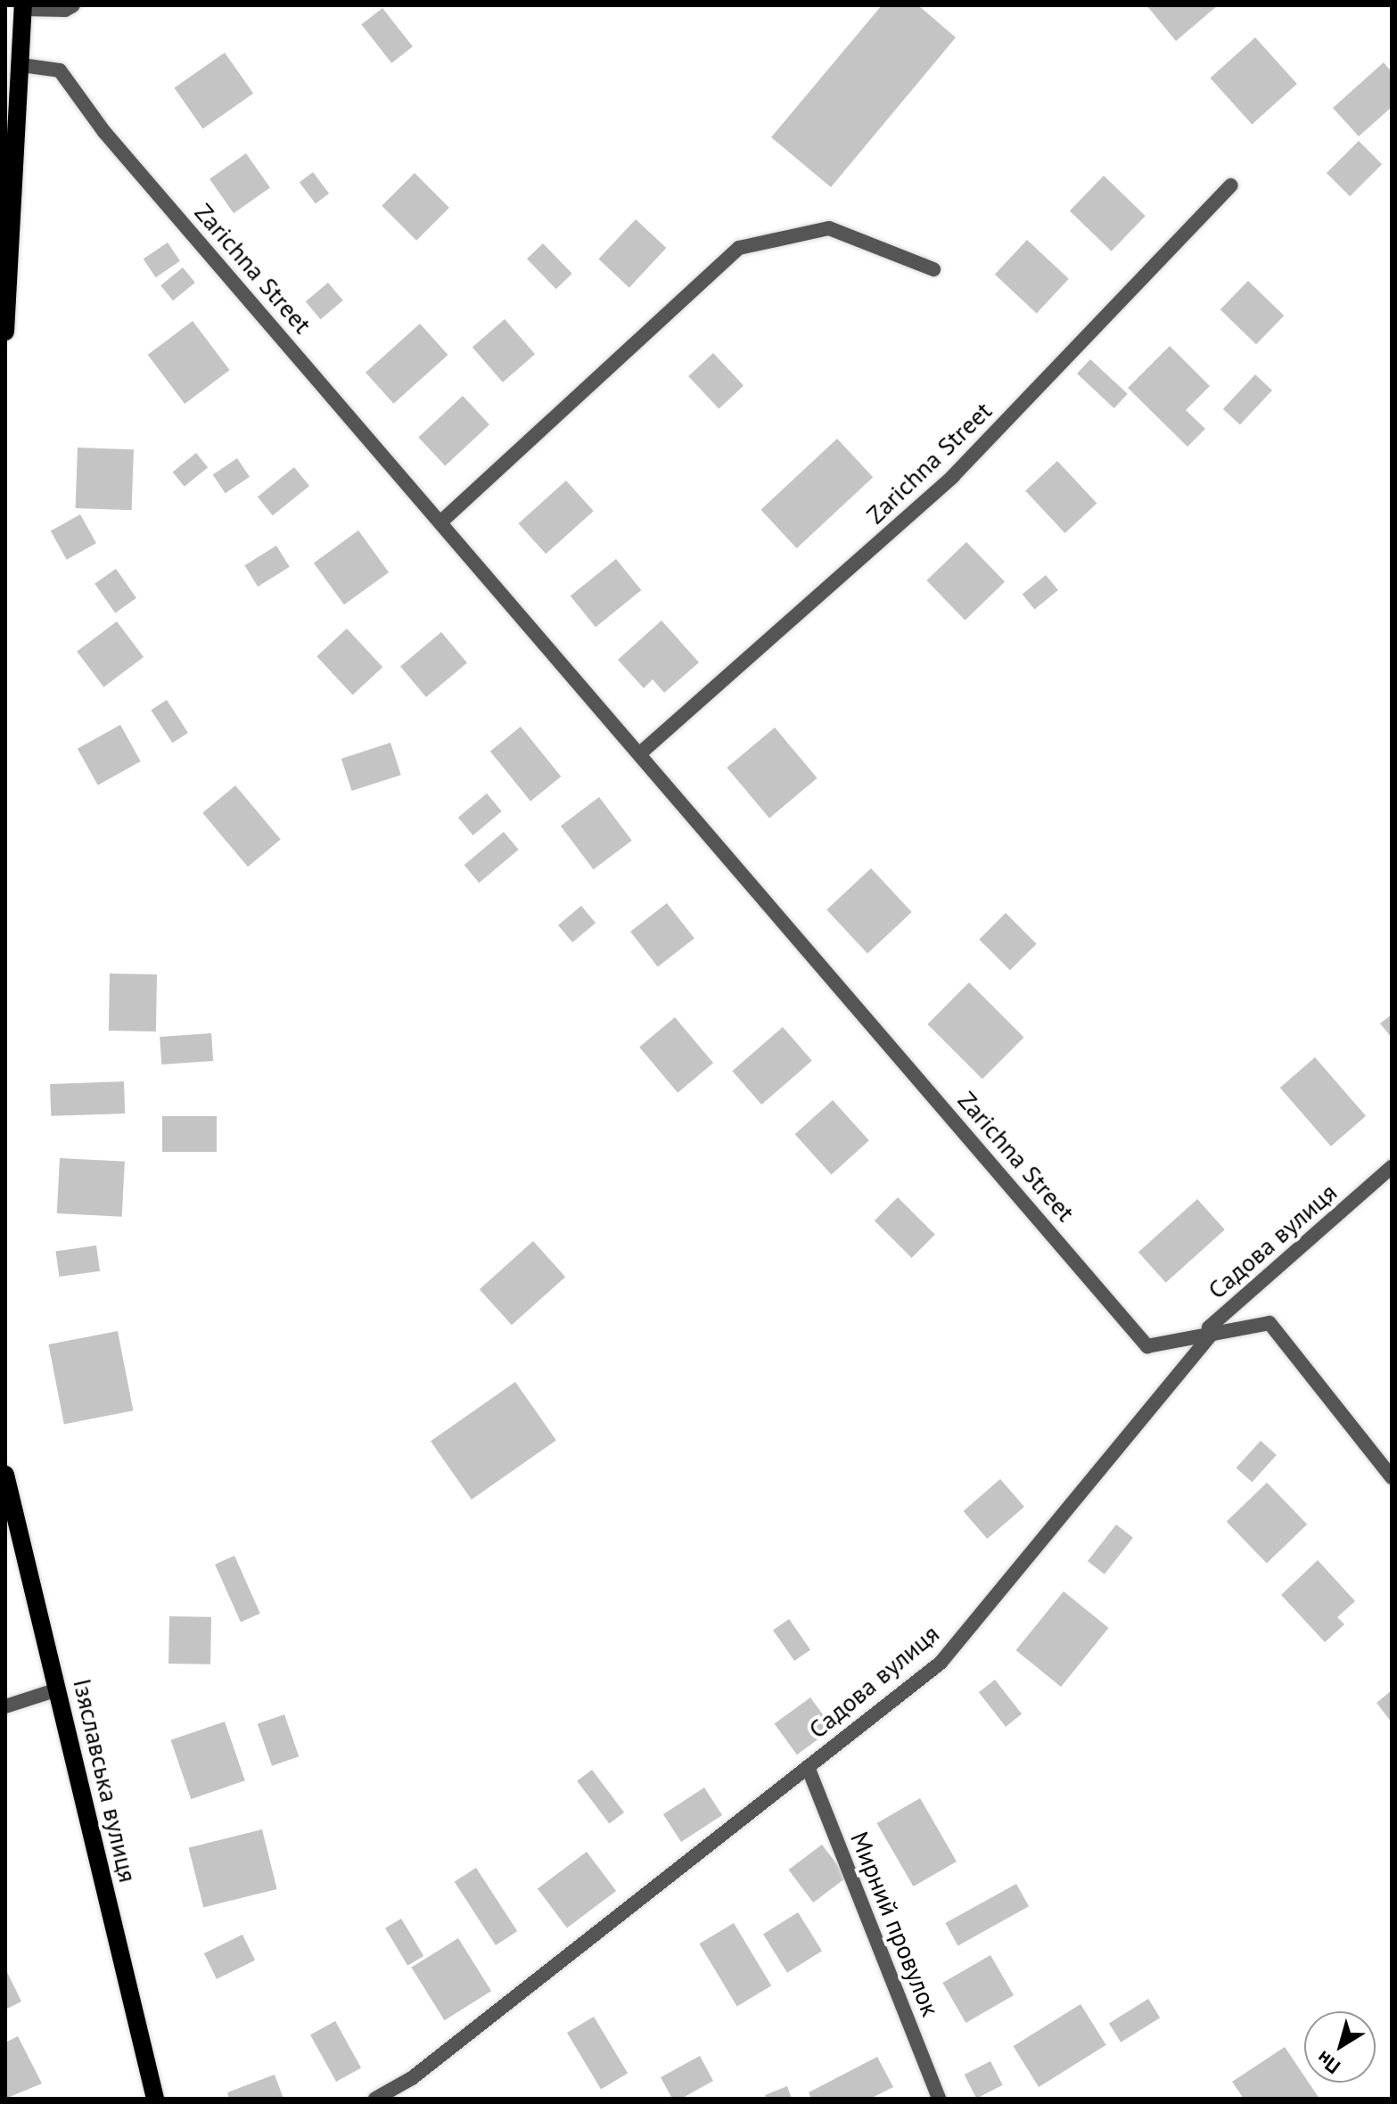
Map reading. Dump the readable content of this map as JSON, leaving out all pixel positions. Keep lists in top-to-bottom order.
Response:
{
  "streets": {
    "main road": ["Ізяславська вулиця"],
    "street": ["Zarichna Street", "Садова вулиця", "Мирний провулок"]
  },
  "crossings": [
    ["Zarichna Street", "Садова вулиця"],
    ["Садова вулиця", "Мирний провулок"]
  ],
  "north": "bottom left"
}
